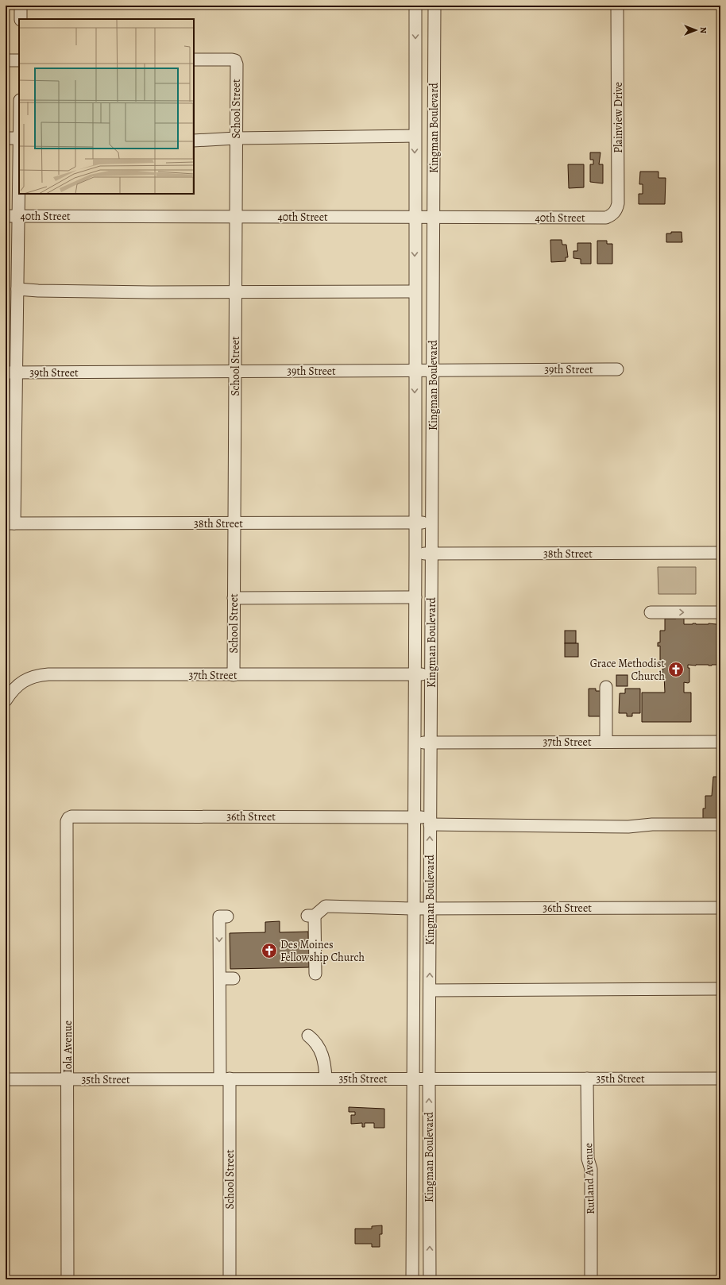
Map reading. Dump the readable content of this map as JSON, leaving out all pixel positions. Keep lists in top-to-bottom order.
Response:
{
  "streets": {
    "street": [
      "School Street",
      "Plainview Drive",
      "Kingman Boulevard",
      "40th Street",
      "39th Street",
      "38th Street",
      "37th Street",
      "36th Street",
      "Iola Avenue",
      "35th Street",
      "Rutland Avenue"
    ]
  },
  "crossings": [
    ["School Street", "40th Street"],
    ["School Street", "39th Street"],
    ["School Street", "38th Street"],
    ["School Street", "37th Street"],
    ["School Street", "35th Street"],
    ["Plainview Drive", "40th Street"],
    ["Kingman Boulevard", "40th Street"],
    ["Kingman Boulevard", "39th Street"],
    ["Kingman Boulevard", "38th Street"],
    ["Kingman Boulevard", "37th Street"],
    ["Kingman Boulevard", "36th Street"],
    ["Kingman Boulevard", "35th Street"],
    ["36th Street", "Iola Avenue"],
    ["Iola Avenue", "35th Street"],
    ["35th Street", "Rutland Avenue"]
  ],
  "places": {
    "church": ["Grace Methodist Church", "Des Moines Fellowship Church"]
  },
  "north": "right"
}
